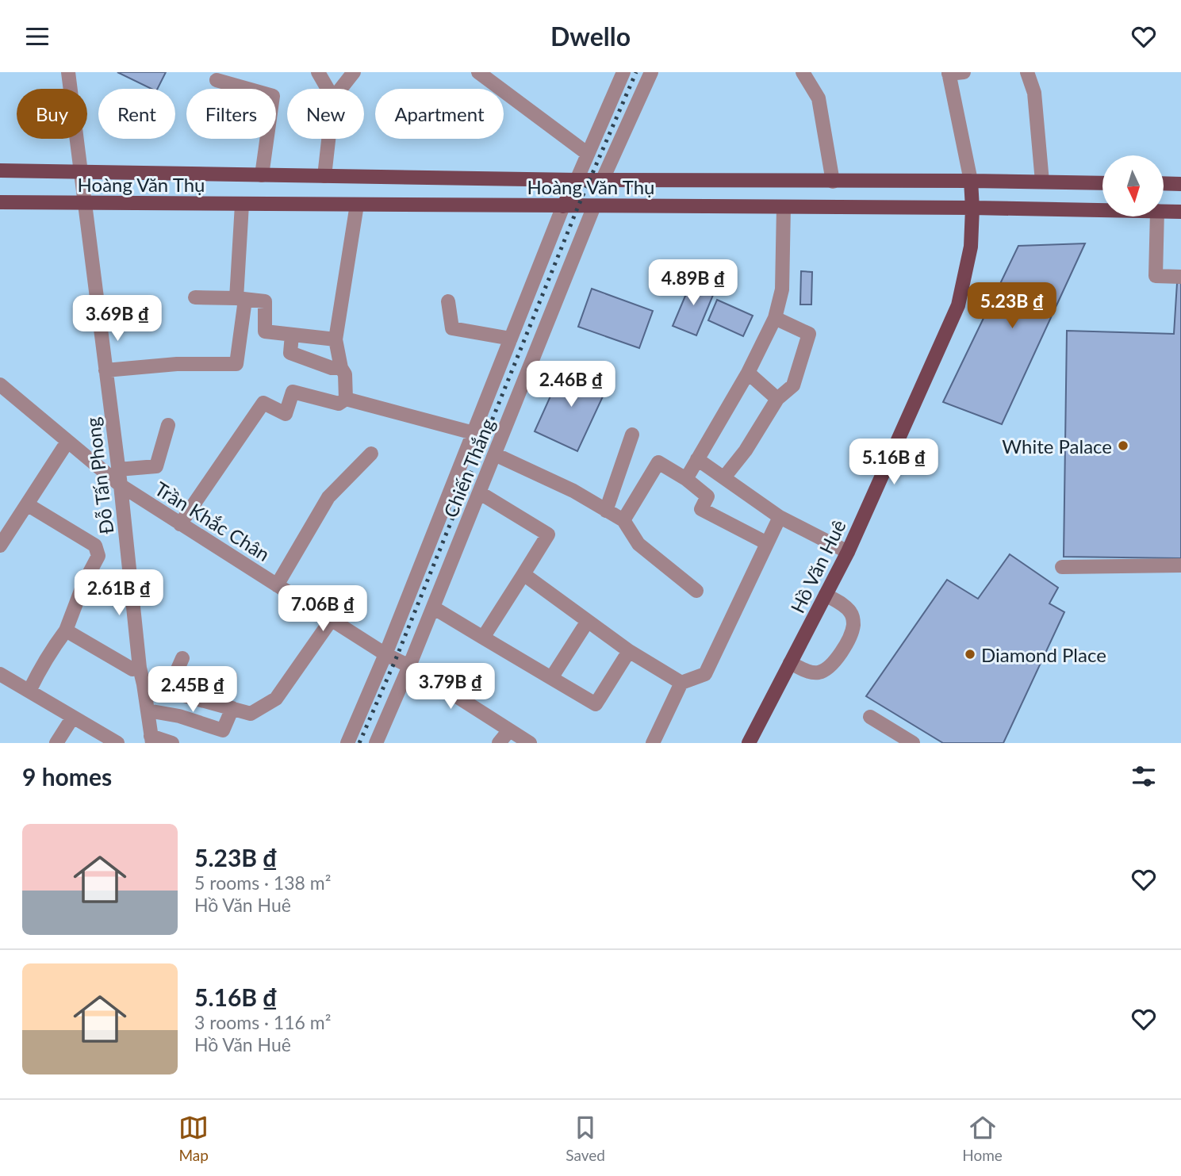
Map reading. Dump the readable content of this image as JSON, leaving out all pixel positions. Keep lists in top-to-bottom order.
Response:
{
  "streets": {
    "main road": ["Hoàng Văn Thụ", "Hồ Văn Huê"],
    "street": ["Chiến Thắng", "Đỗ Tấn Phong", "Trần Khắc Chân"]
  },
  "crossings": [
    ["Hoàng Văn Thụ", "Chiến Thắng"],
    ["Hoàng Văn Thụ", "Đỗ Tấn Phong"],
    ["Hoàng Văn Thụ", "Hồ Văn Huê"],
    ["Chiến Thắng", "Trần Khắc Chân"],
    ["Đỗ Tấn Phong", "Trần Khắc Chân"]
  ],
  "places": ["White Palace", "Diamond Place"],
  "north": "bottom",
  "page": {
    "header": "Dwello",
    "chip": [
      "Buy",
      "Rent",
      "Filters",
      "New",
      "Apartment"
    ],
    "price": [
      "4.89B ₫",
      "5.23B ₫",
      "3.69B ₫",
      "2.46B ₫",
      "5.16B ₫",
      "2.61B ₫",
      "7.06B ₫",
      "3.79B ₫",
      "2.45B ₫"
    ],
    "heading": "9 homes",
    "list": [
      {
        "name": "5.23B ₫",
        "note": "5 rooms · 138 m² · Hồ Văn Huê"
      },
      {
        "name": "5.16B ₫",
        "note": "3 rooms · 116 m² · Hồ Văn Huê"
      }
    ],
    "tabs": ["Map", "Saved", "Home"]
  }
}
